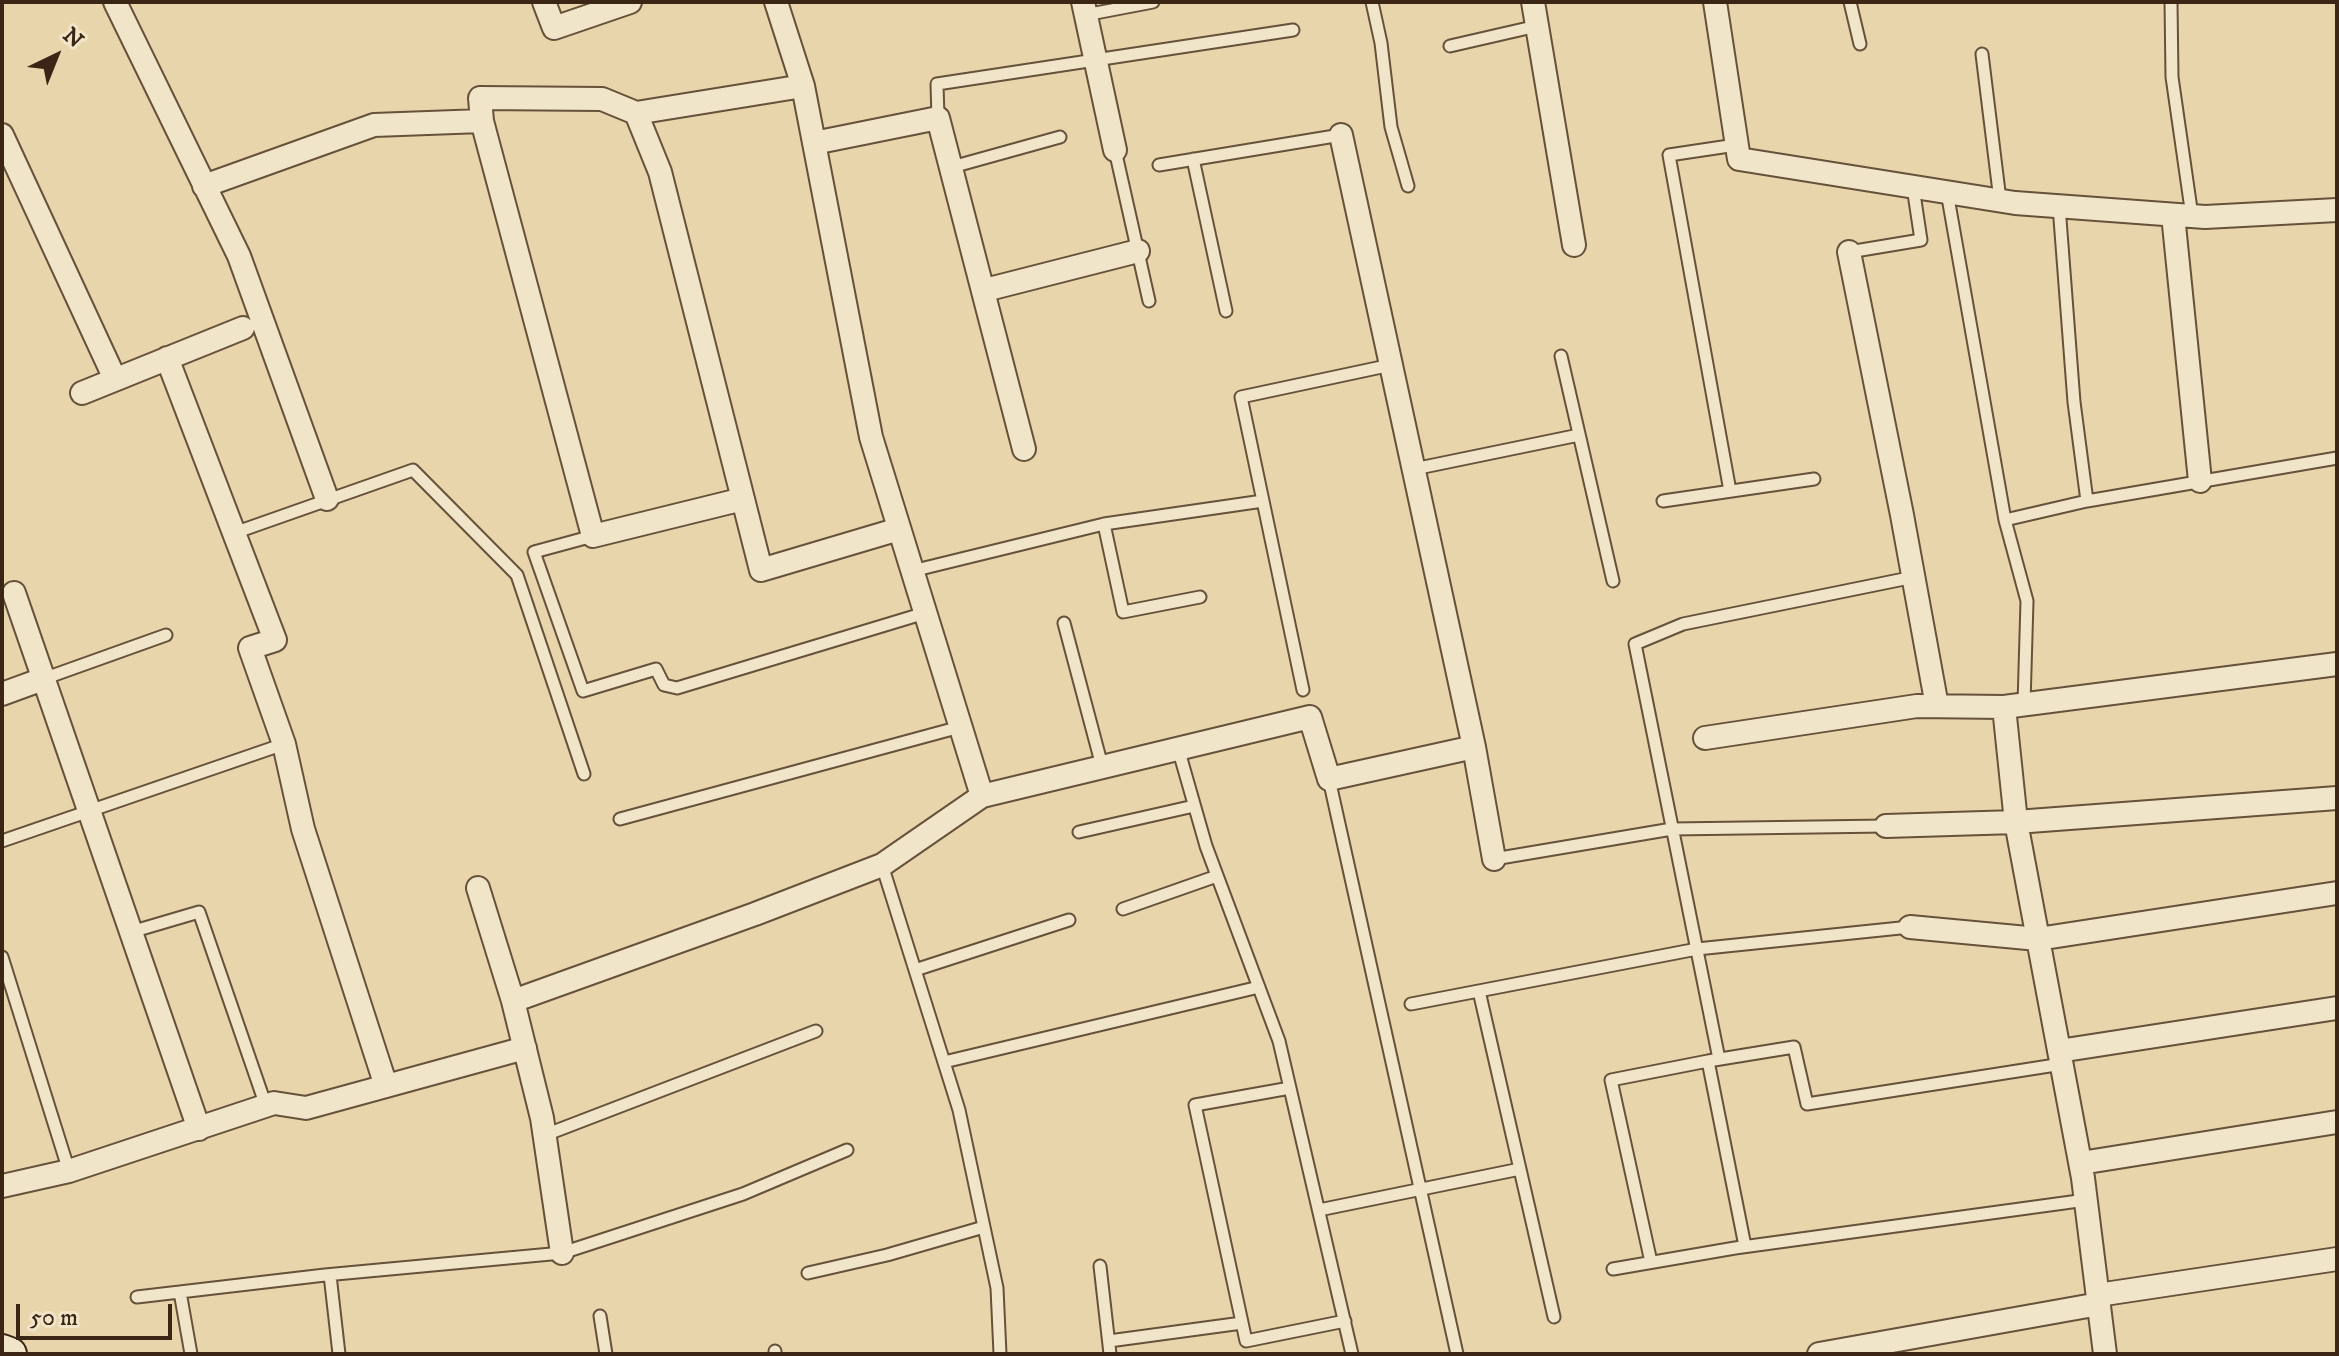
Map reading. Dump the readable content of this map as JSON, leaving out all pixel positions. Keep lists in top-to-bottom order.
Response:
{
  "scale_bar": "50 m",
  "north": "top right"
}
